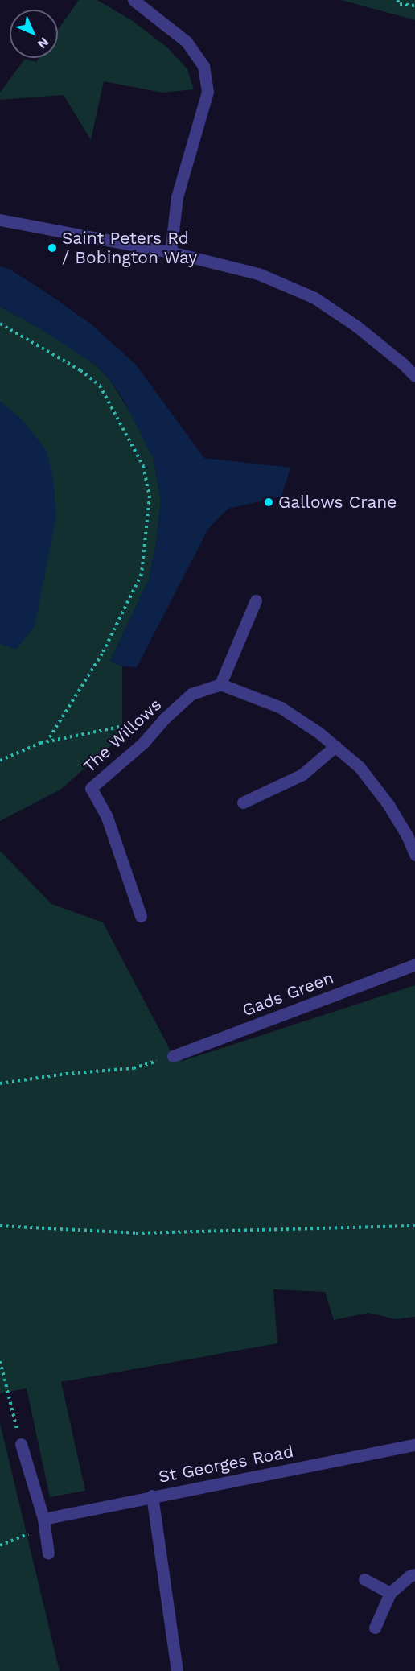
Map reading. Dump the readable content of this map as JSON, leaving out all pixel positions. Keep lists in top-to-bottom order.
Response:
{
  "streets": {
    "street": ["The Willows", "Gads Green", "St Georges Road"]
  },
  "places": ["Saint Peters Rd / Bobington Way", "Gallows Crane"],
  "north": "bottom right"
}
